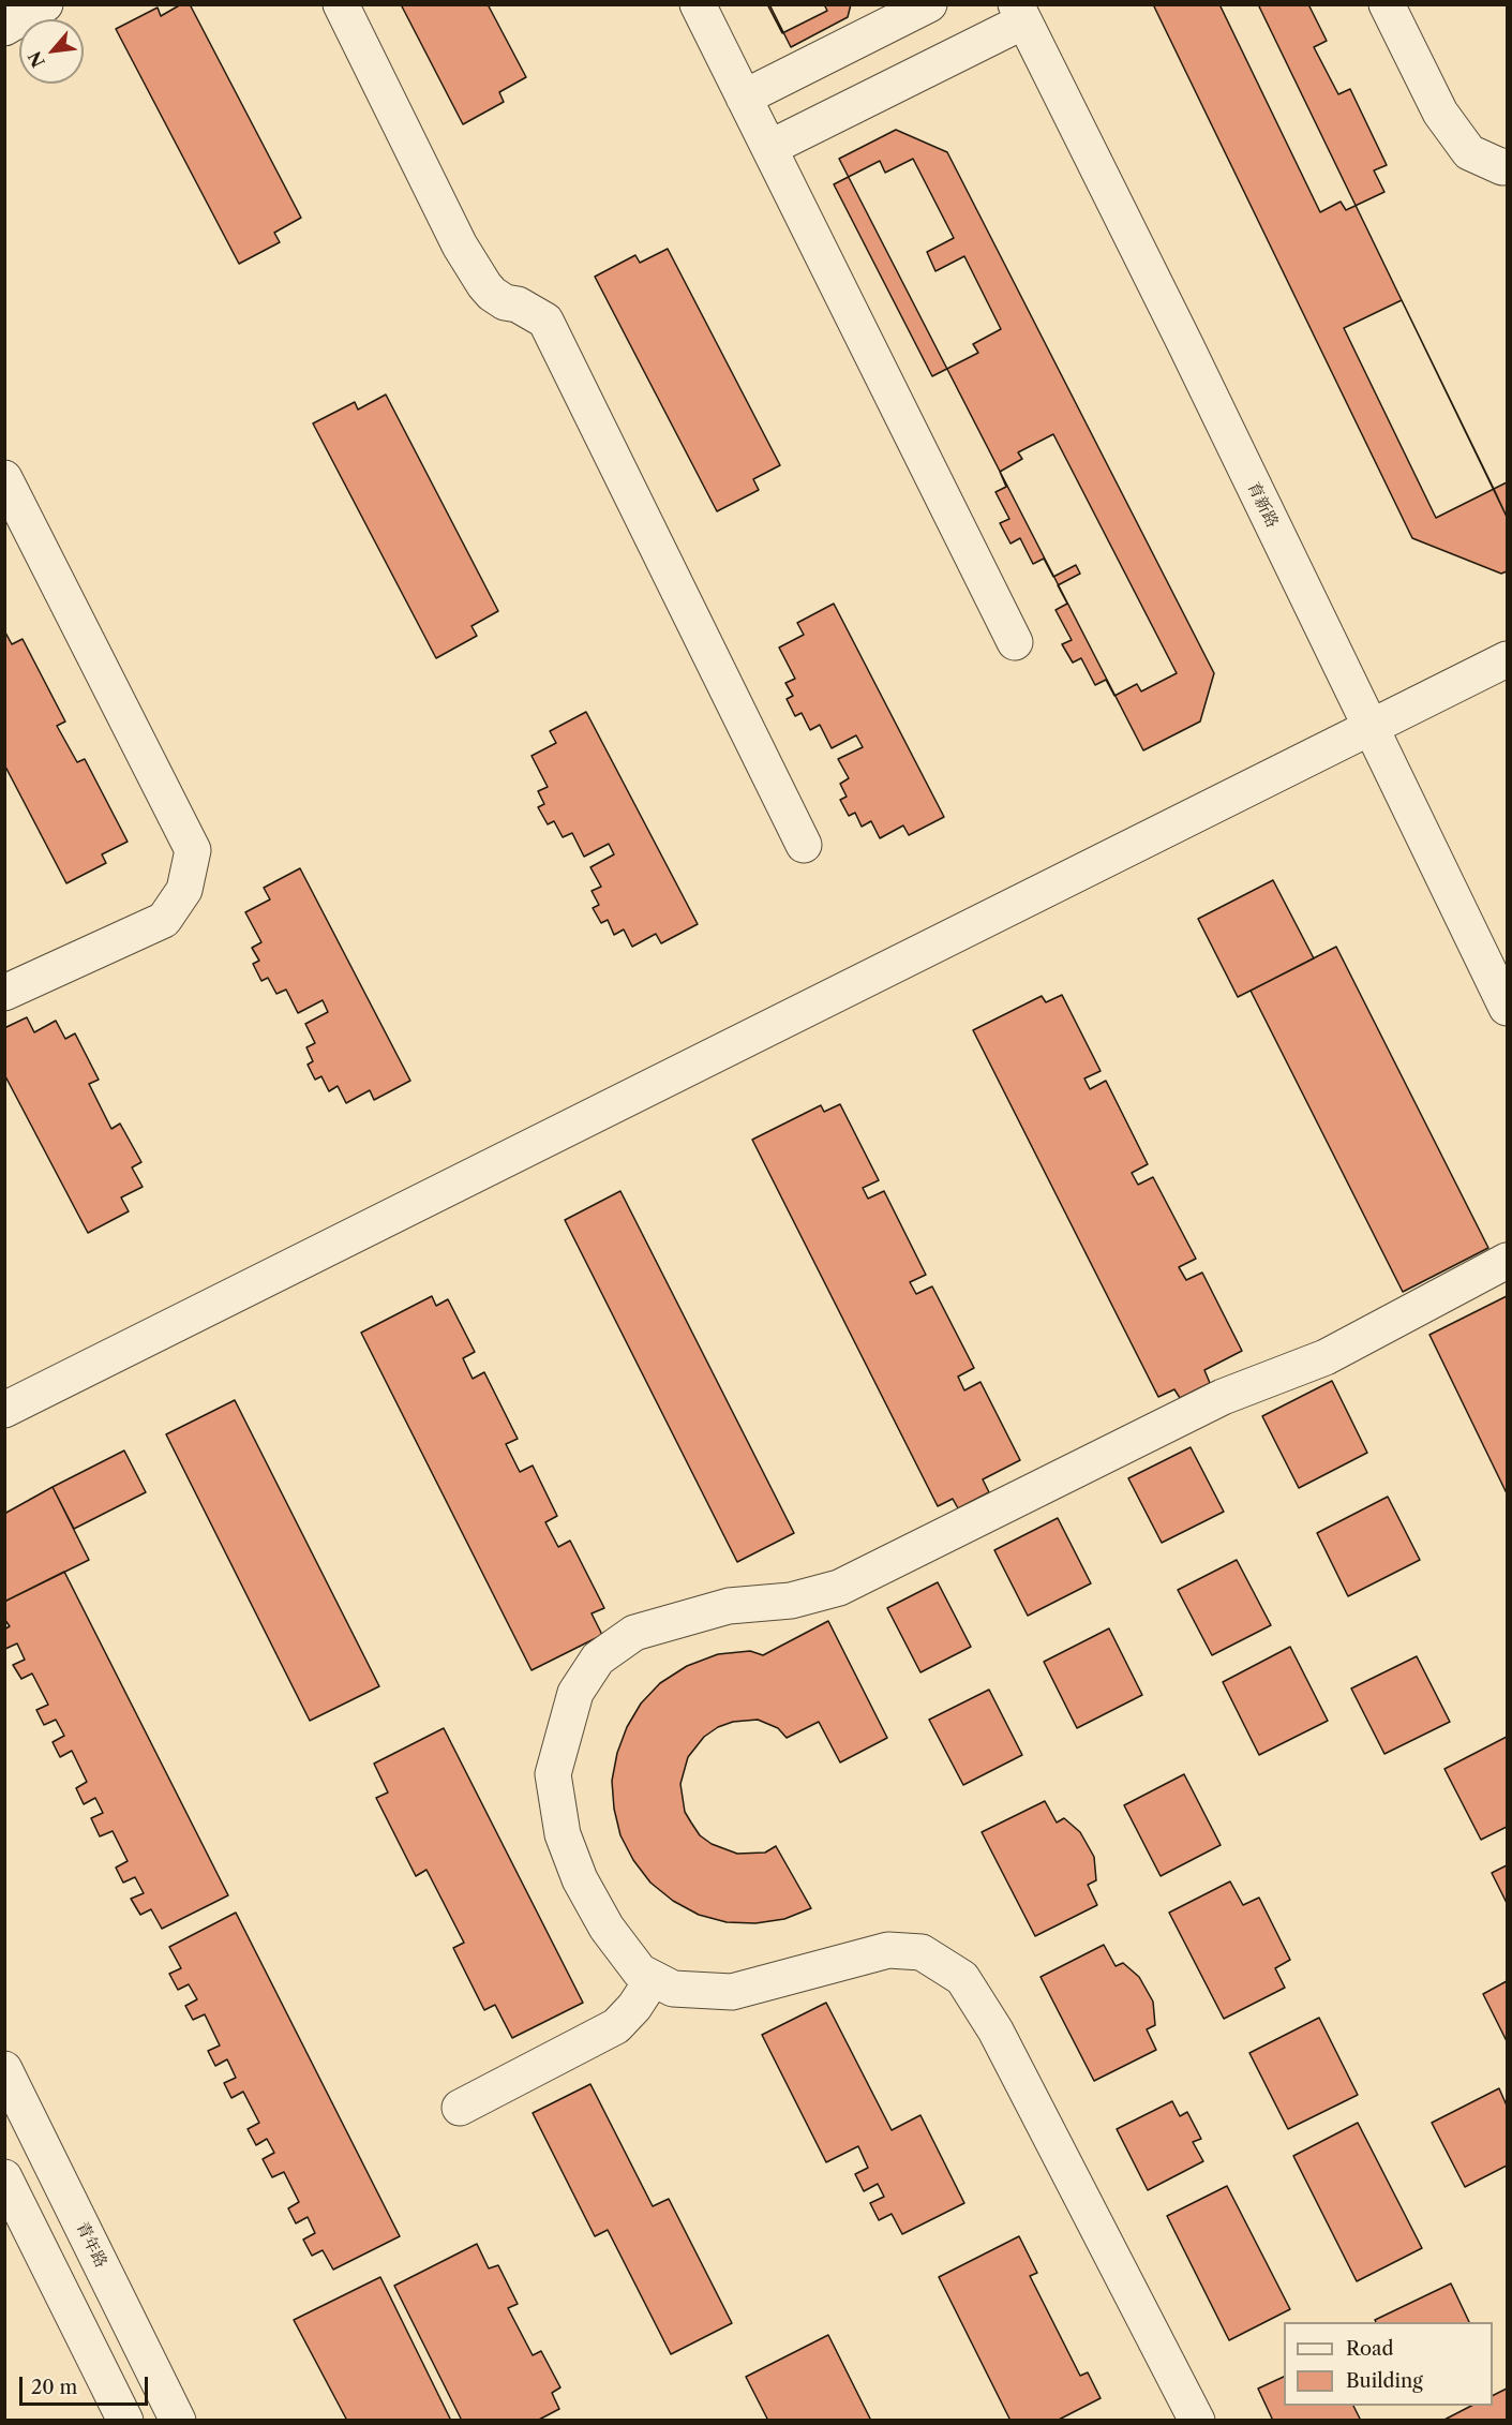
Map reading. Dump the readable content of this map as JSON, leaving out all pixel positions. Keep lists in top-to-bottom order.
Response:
{
  "streets": {
    "street": ["育新路", "青年路"]
  },
  "legend": ["Road", "Building"],
  "scale_bar": "20 m",
  "north": "bottom left"
}
